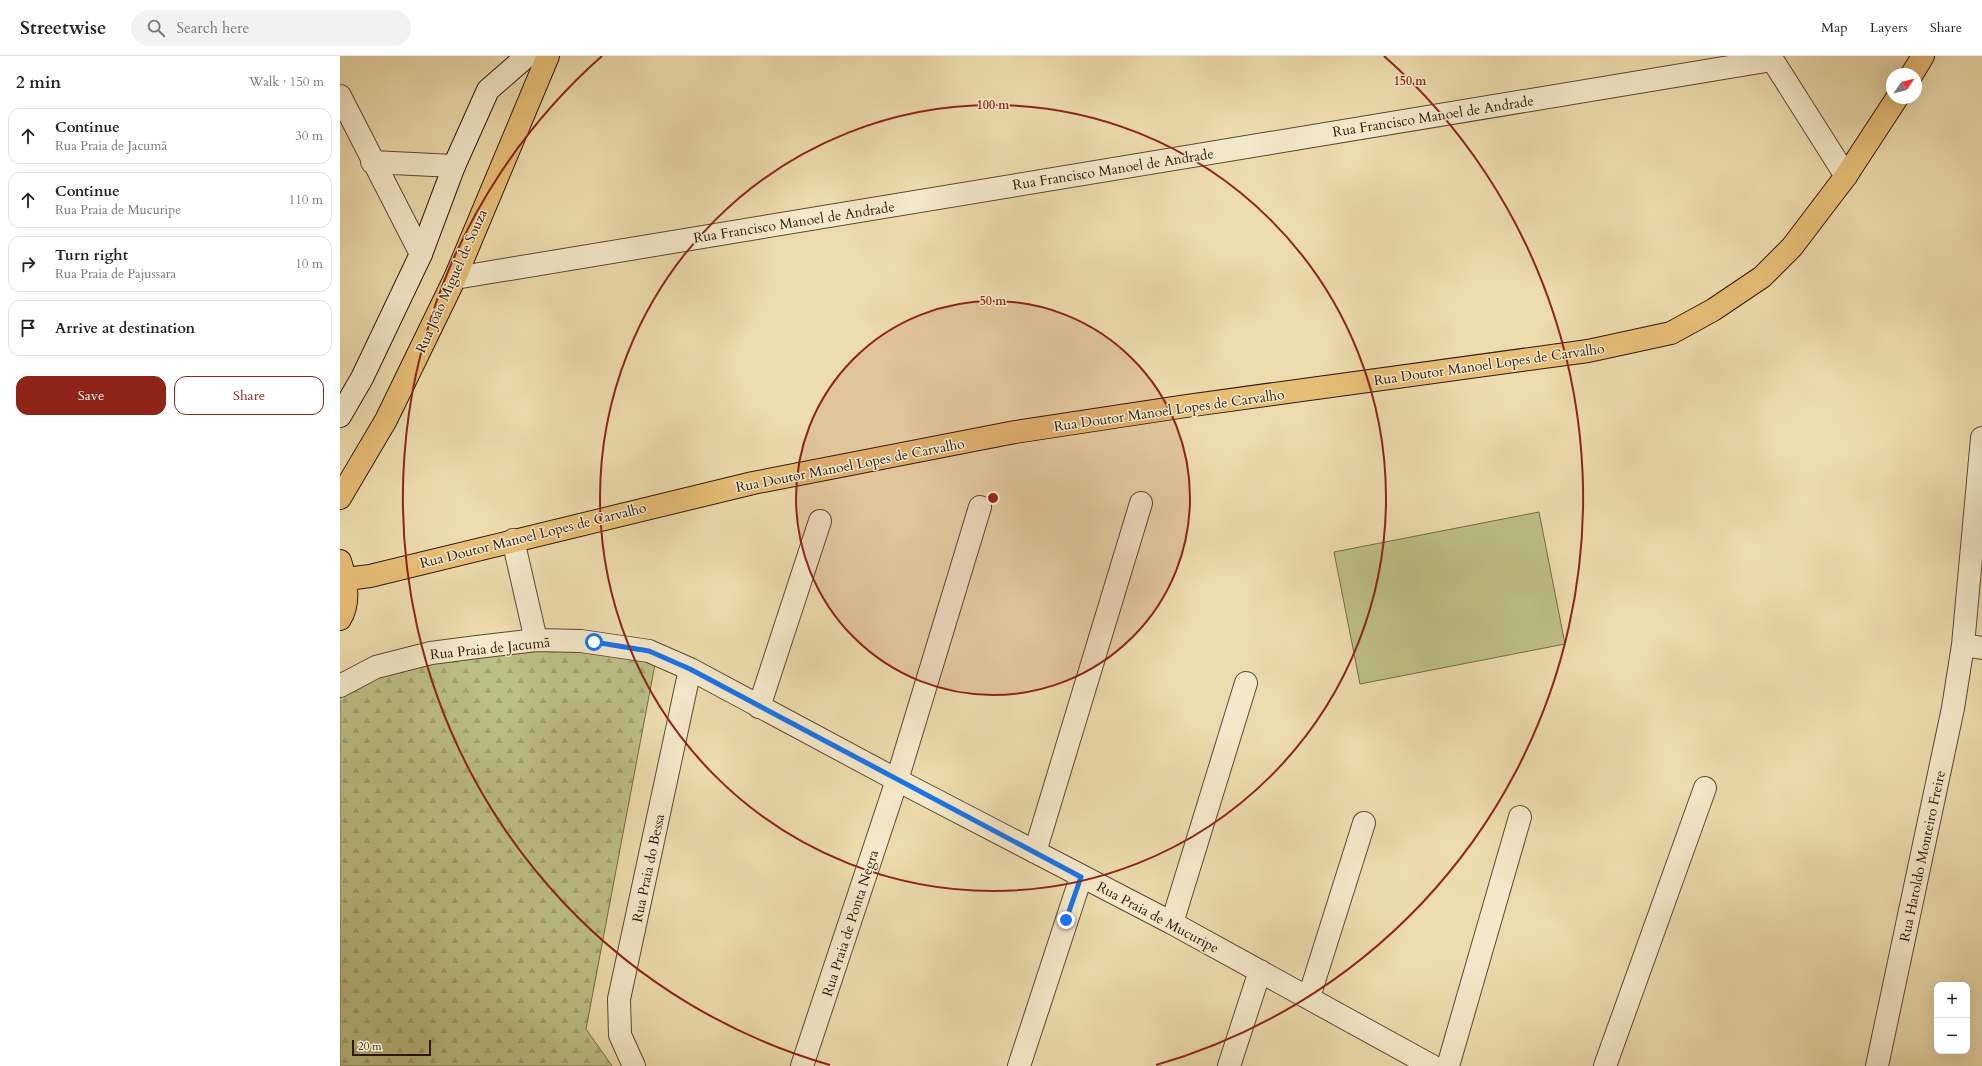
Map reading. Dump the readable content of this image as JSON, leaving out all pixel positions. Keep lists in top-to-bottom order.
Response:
{
  "streets": {
    "main road": ["Rua João Miguel de Souza", "Rua Doutor Manoel Lopes de Carvalho"],
    "street": [
      "Rua Francisco Manoel de Andrade",
      "Rua Praia de Jacumã",
      "Rua Haroldo Monteiro Freire",
      "Rua Praia do Bessa",
      "Rua Praia de Mucuripe",
      "Rua Praia de Ponta Negra"
    ]
  },
  "crossings": [
    ["Rua Francisco Manoel de Andrade", "Rua João Miguel de Souza"],
    ["Rua Praia de Jacumã", "Rua Praia do Bessa"],
    ["Rua Praia de Jacumã", "Rua Praia de Mucuripe"],
    ["Rua Praia do Bessa", "Rua Praia de Mucuripe"],
    ["Rua Praia de Mucuripe", "Rua Praia de Ponta Negra"]
  ],
  "scale_bar": "20 m",
  "north": "top right",
  "page": {
    "header": "Streetwise",
    "search": "Search here",
    "nav": ["Map", "Layers", "Share"],
    "heading": ["2 min", "Walk · 150 m"],
    "list": [
      ["Continue", "Rua Praia de Jacumã", "30 m"],
      ["Continue", "Rua Praia de Mucuripe", "110 m"],
      ["Turn right", "Rua Praia de Pajussara", "10 m"],
      "Arrive at destination"
    ],
    "buttons": ["Save", "Share"],
    "map_buttons": ["+", "−"],
    "scale": "20 m"
  },
  "rings": ["150 m", "100 m", "50 m"]
}
